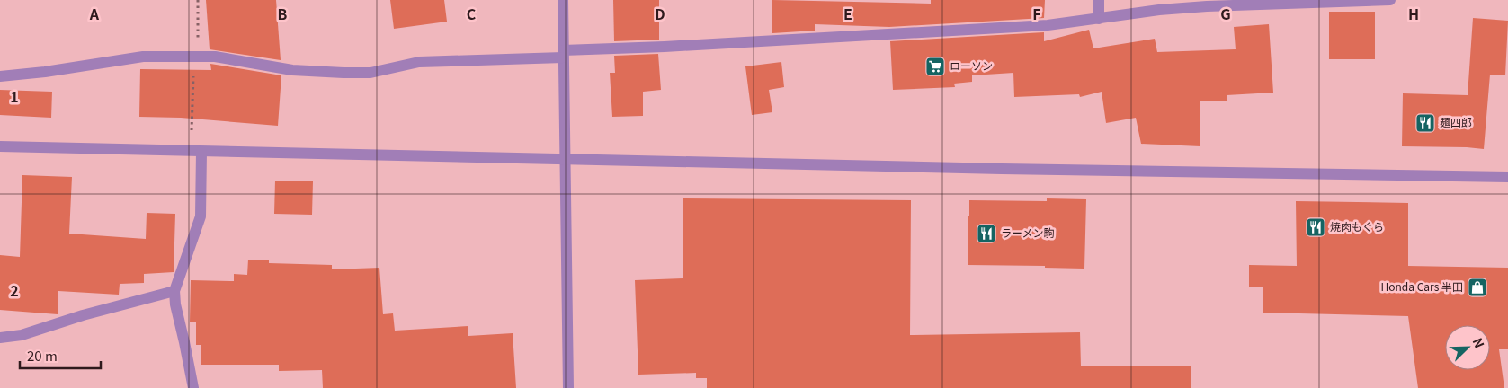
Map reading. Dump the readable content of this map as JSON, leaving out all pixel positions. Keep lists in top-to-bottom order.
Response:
{
  "places": {
    "supermarket": ["ローソン"],
    "restaurant": ["麺四郎", "焼肉もぐら", "ラーメン駒"],
    "shop": ["Honda Cars 半田"]
  },
  "scale_bar": "20 m",
  "north": "top right",
  "grid": {
    "columns": [
      "A",
      "B",
      "C",
      "D",
      "E",
      "F",
      "G",
      "H"
    ],
    "rows": ["1", "2"]
  }
}
